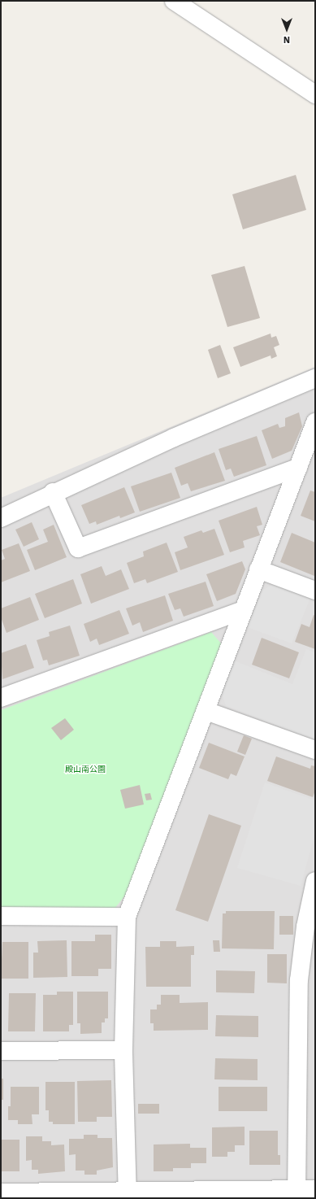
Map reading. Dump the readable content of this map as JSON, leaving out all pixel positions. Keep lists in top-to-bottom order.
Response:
{
  "parks": ["殿山南公園"],
  "north": "bottom"
}
